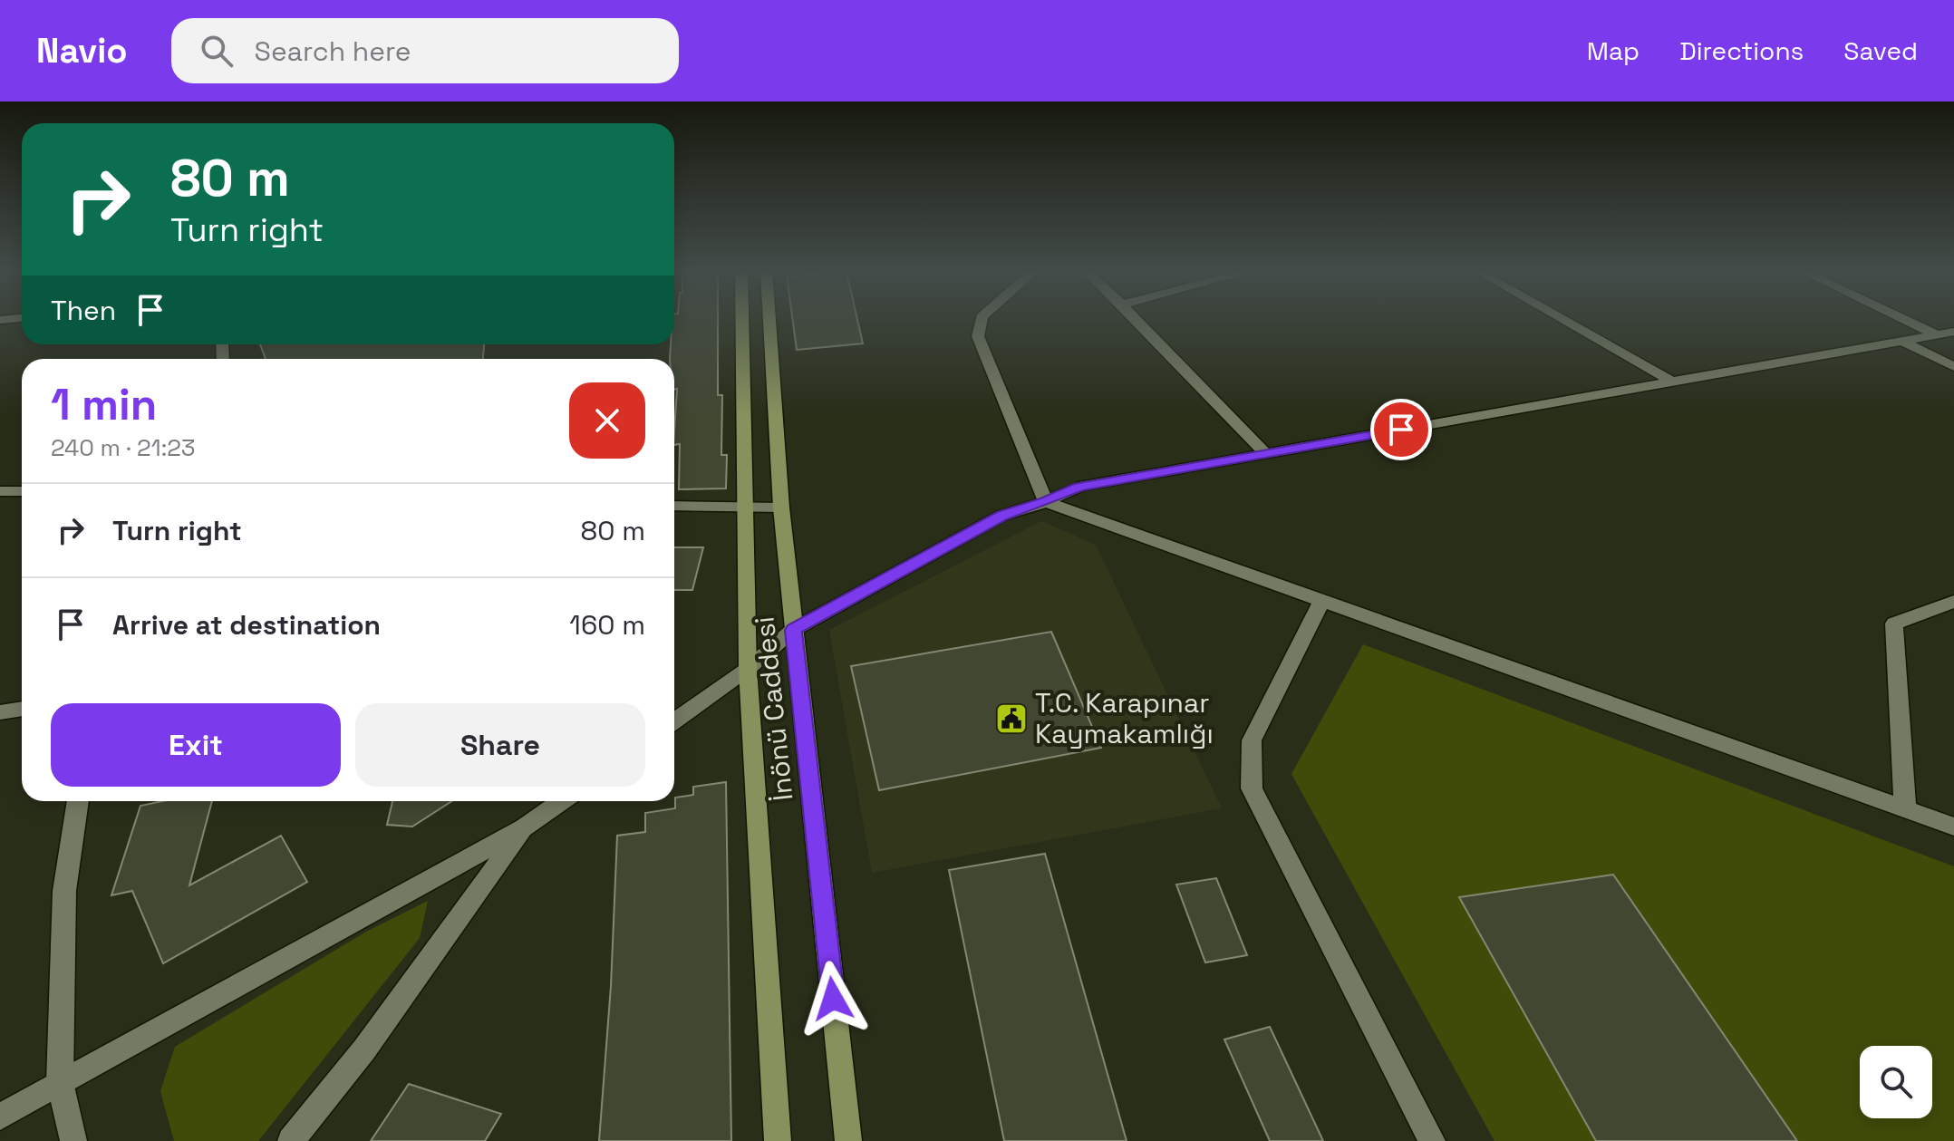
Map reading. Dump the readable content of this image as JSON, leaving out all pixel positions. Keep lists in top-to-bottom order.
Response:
{
  "streets": {
    "main road": ["İnönü Caddesi"]
  },
  "places": {
    "public building": ["T.C. Karapınar Kaymakamlığı"]
  },
  "page": {
    "header": "Navio",
    "search": "Search here",
    "nav": ["Map", "Directions", "Saved"],
    "turn": ["80 m", "Turn right"],
    "then": "Then",
    "heading": ["1 min", "240 m · 21:23"],
    "list": [
      {
        "name": "Turn right",
        "value": "80 m"
      },
      {
        "name": "Arrive at destination",
        "value": "160 m"
      }
    ],
    "buttons": ["Exit", "Share"]
  }
}
